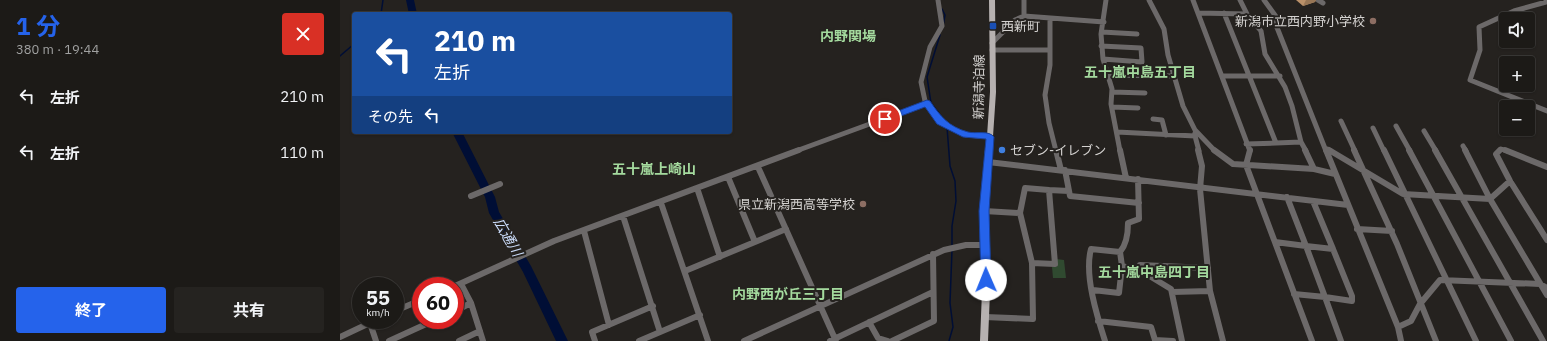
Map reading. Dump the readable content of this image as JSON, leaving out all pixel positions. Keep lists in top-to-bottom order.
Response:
{
  "streets": {
    "main road": ["新潟寺泊線"]
  },
  "districts": [
    "内野関場",
    "五十嵐中島五丁目",
    "五十嵐上崎山",
    "五十嵐中島四丁目",
    "内野西が丘三丁目"
  ],
  "water": ["広通川"],
  "places": {
    "other": ["新潟市立西内野小学校", "セブン-イレブン", "県立新潟西高等学校"],
    "transit": ["西新町"]
  },
  "page": {
    "heading": ["1 分", "380 m · 19:44"],
    "map_buttons": ["+", "−"],
    "turn": ["210 m", "左折"],
    "list": [
      {
        "name": "左折",
        "value": "210 m"
      },
      {
        "name": "左折",
        "value": "110 m"
      }
    ],
    "then": "その先",
    "speed": "55 km/h",
    "limit": "60",
    "buttons": ["終了", "共有"]
  }
}
